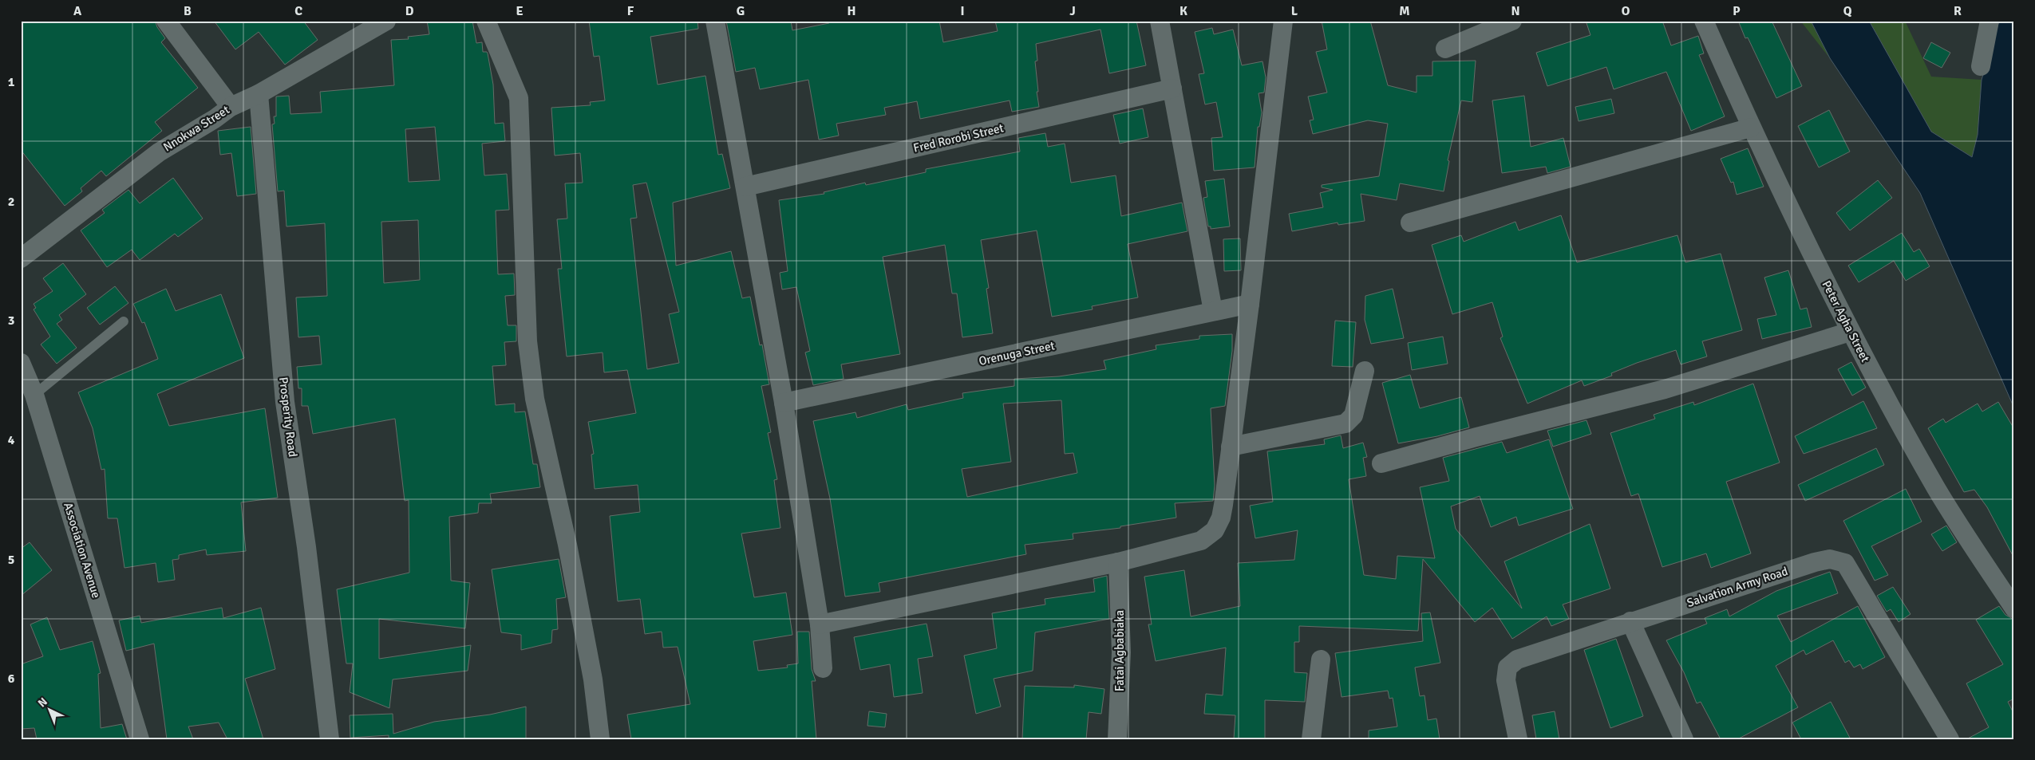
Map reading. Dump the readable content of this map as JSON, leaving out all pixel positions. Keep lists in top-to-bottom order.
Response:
{
  "streets": {
    "street": [
      "Nnokwa Street",
      "Fred Rorobi Street",
      "Peter Agha Street",
      "Orenuga Street",
      "Prosperity Road",
      "Association Avenue",
      "Salvation Army Road",
      "Fatai Agbabiaka"
    ]
  },
  "crossings": [
    ["Nnokwa Street", "Prosperity Road"]
  ],
  "north": "top left",
  "grid": {
    "columns": [
      "A",
      "B",
      "C",
      "D",
      "E",
      "F",
      "G",
      "H",
      "I",
      "J",
      "K",
      "L",
      "M",
      "N",
      "O",
      "P",
      "Q",
      "R"
    ],
    "rows": [
      "1",
      "2",
      "3",
      "4",
      "5",
      "6"
    ]
  }
}
